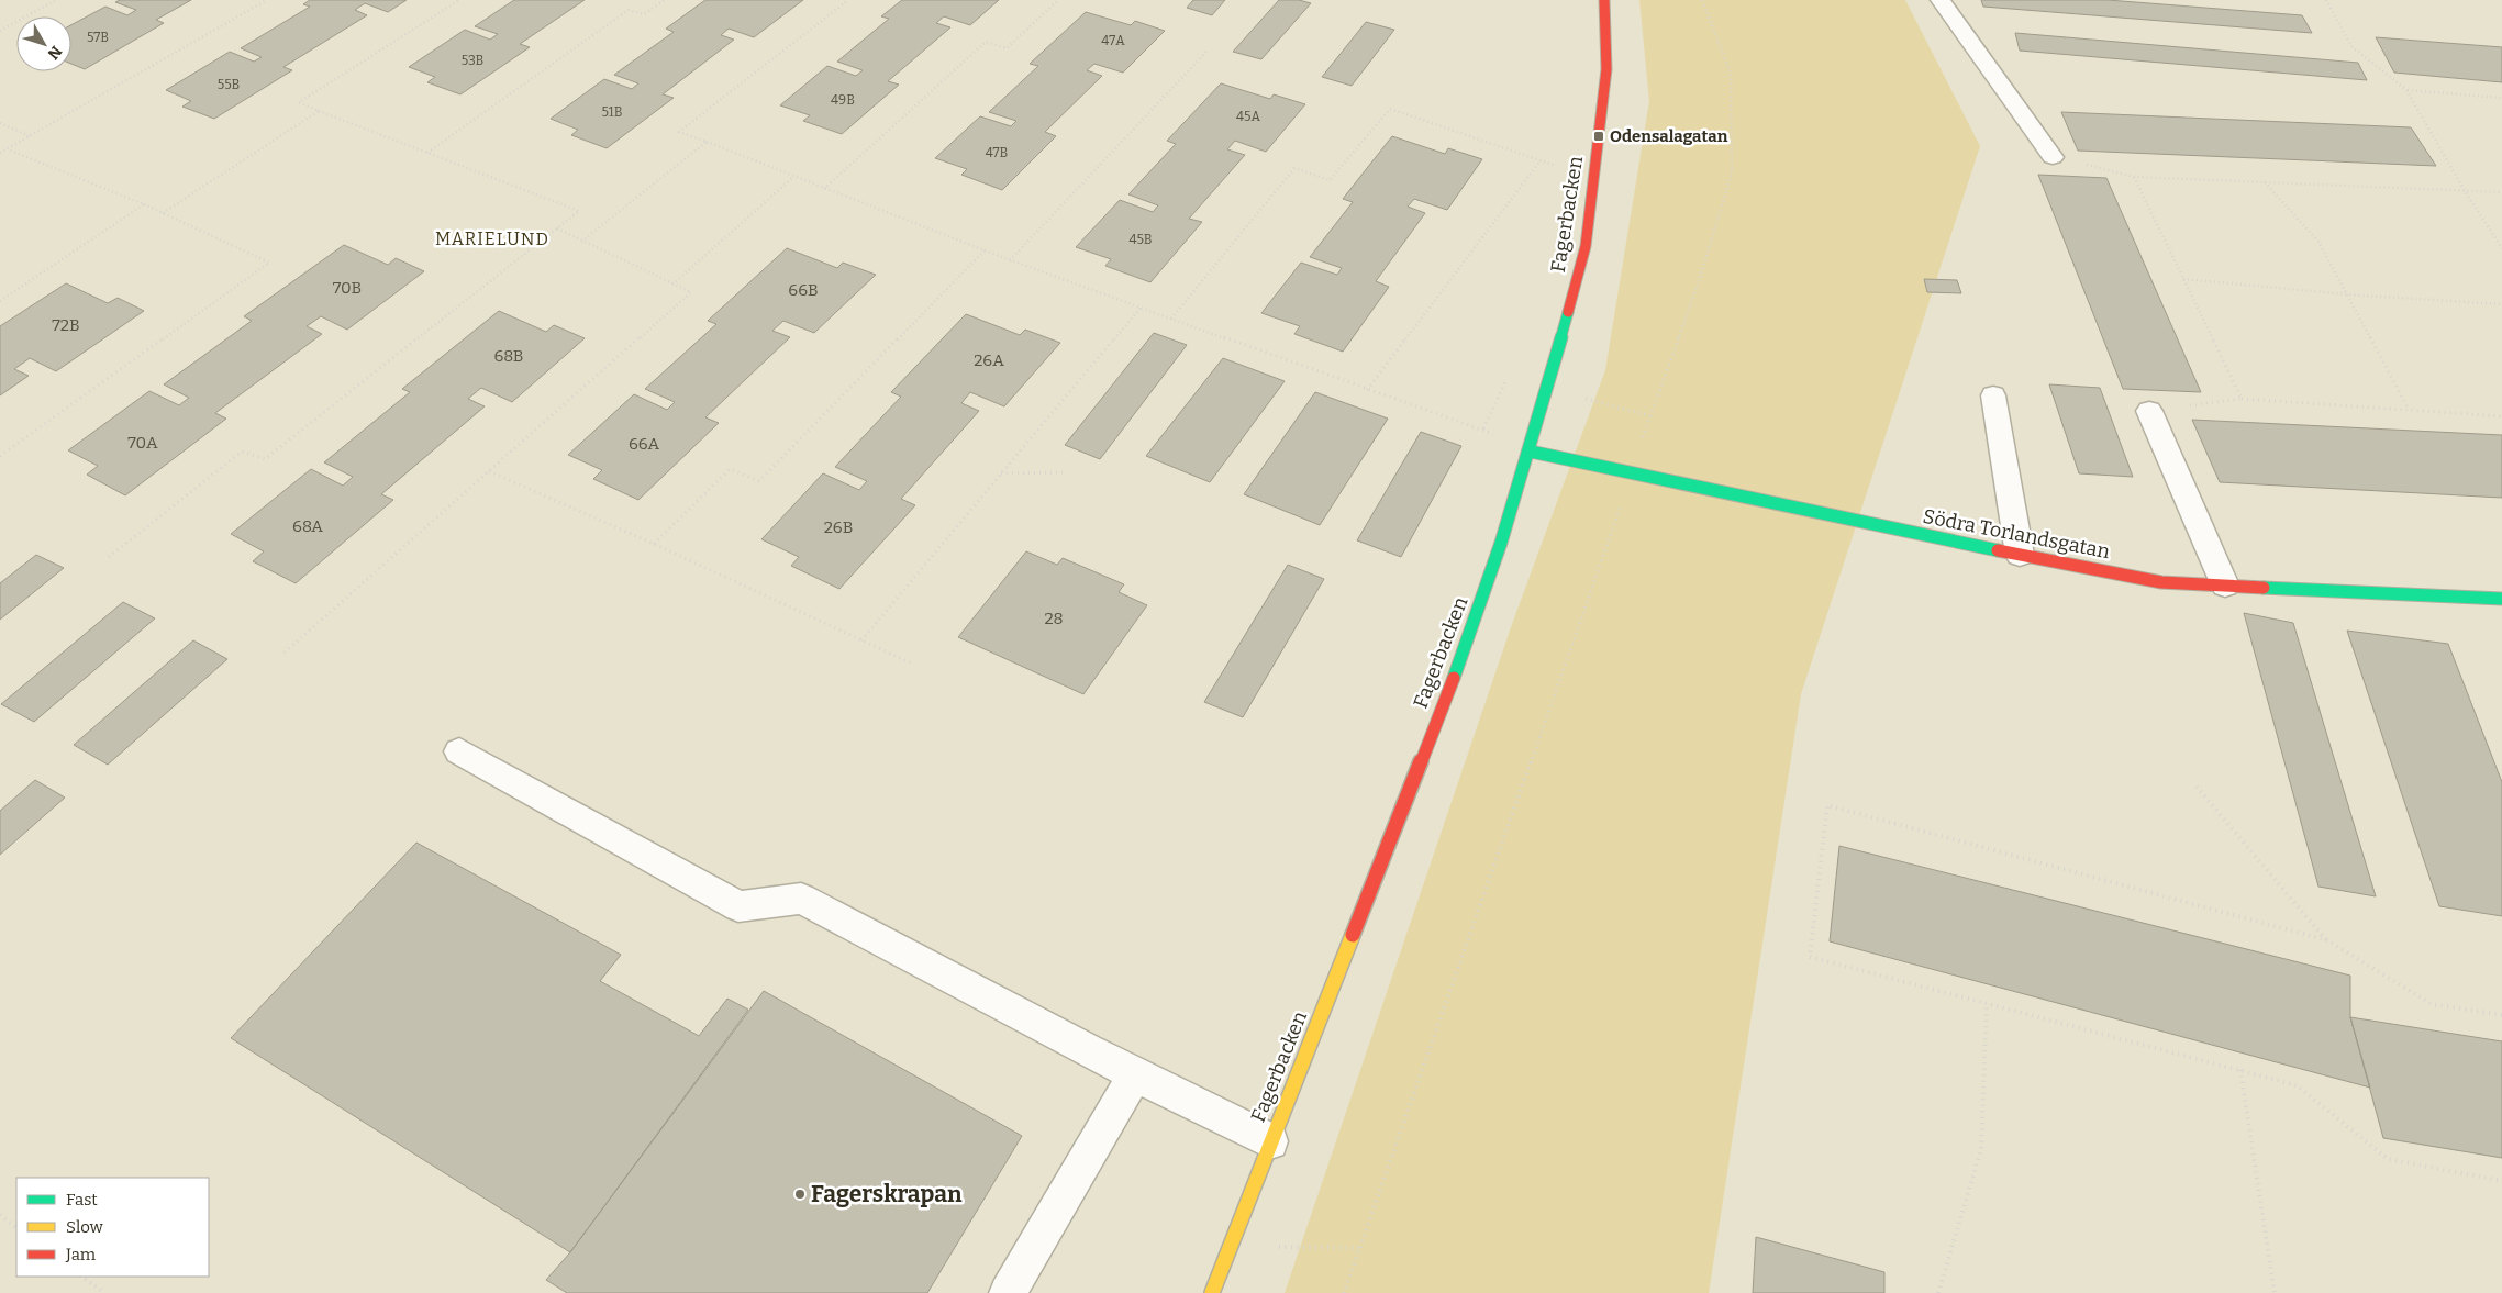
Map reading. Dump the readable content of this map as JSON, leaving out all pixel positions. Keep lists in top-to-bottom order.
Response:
{
  "streets": {
    "street": ["Fagerbacken", "Södra Torlandsgatan"]
  },
  "crossings": [
    ["Fagerbacken", "Södra Torlandsgatan"]
  ],
  "districts": ["MARIELUND"],
  "places": {
    "transit": ["Odensalagatan"],
    "other": ["Fagerskrapan"]
  },
  "house_numbers": [
    "57B",
    "47A",
    "53B",
    "55B",
    "49B",
    "51B",
    "45A",
    "47B",
    "45B",
    "70B",
    "66B",
    "72B",
    "68B",
    "26A",
    "70A",
    "66A",
    "68A",
    "26B",
    "28"
  ],
  "legend": ["Fast", "Slow", "Jam"],
  "north": "bottom right"
}
